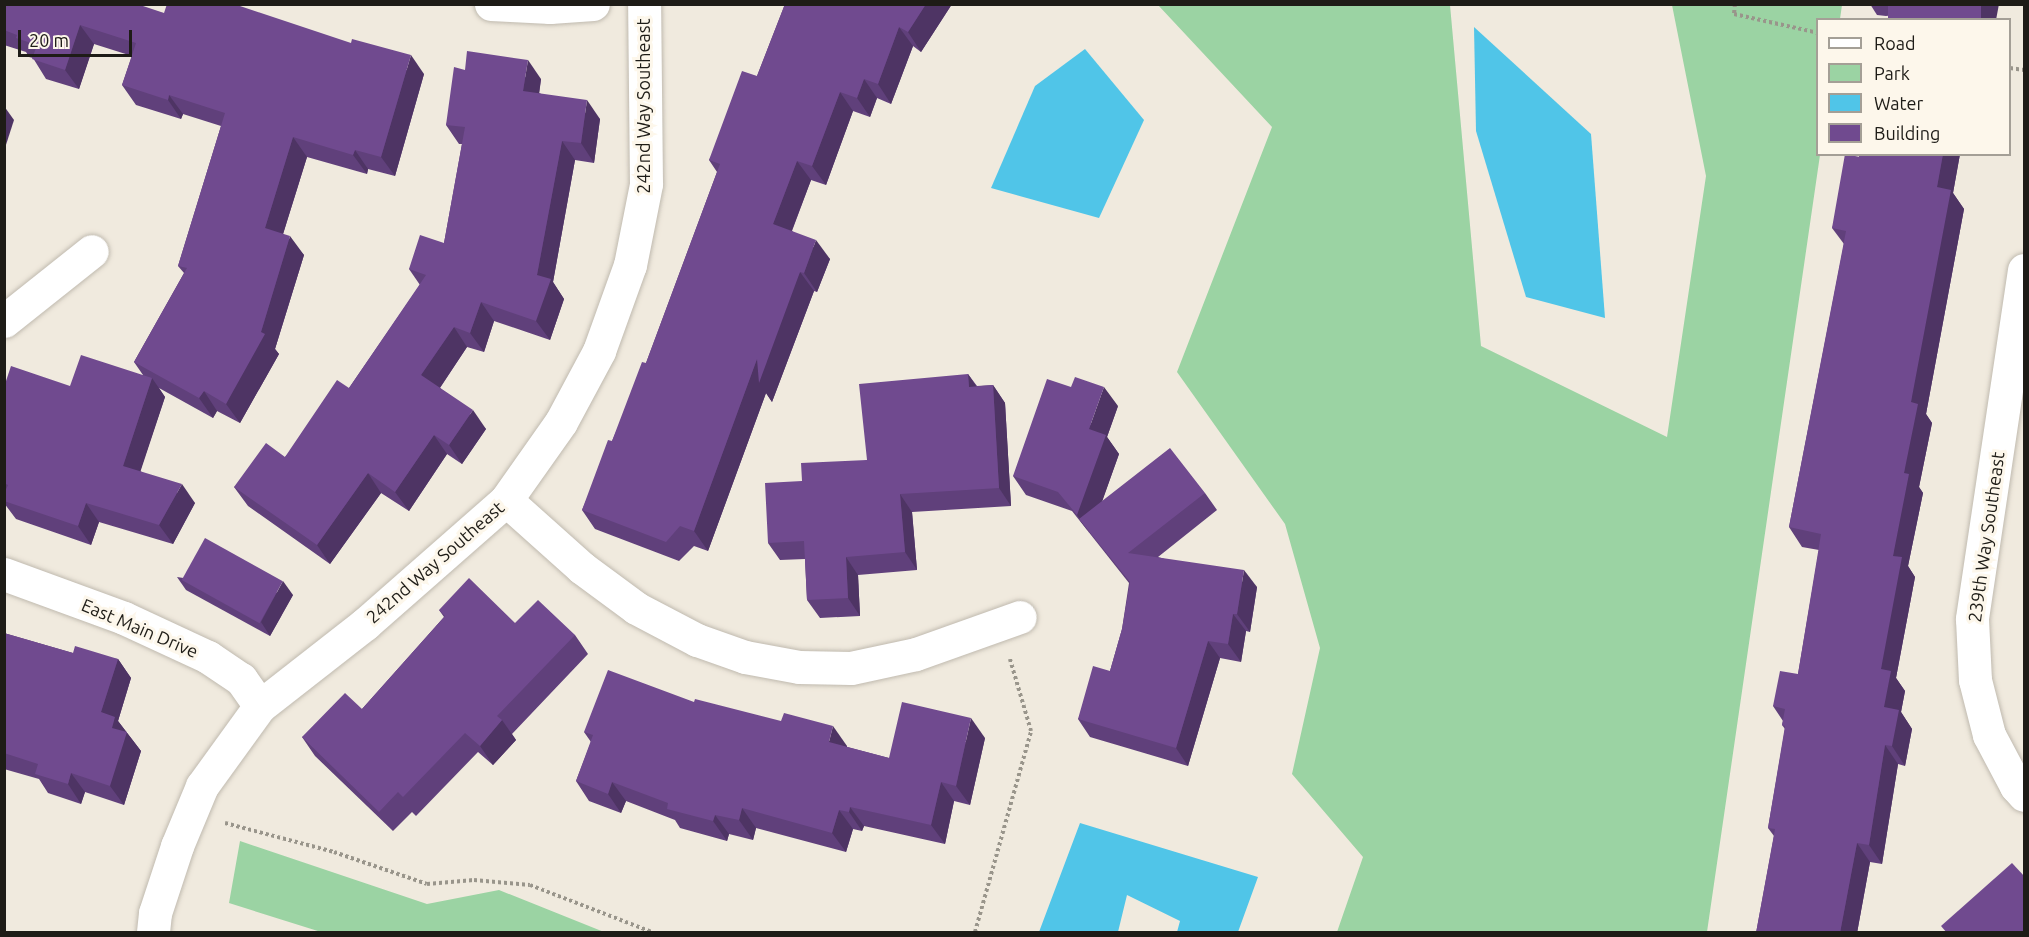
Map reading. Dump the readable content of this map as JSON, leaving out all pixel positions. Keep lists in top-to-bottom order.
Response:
{
  "streets": {
    "street": ["242nd Way Southeast", "239th Way Southeast", "East Main Drive"]
  },
  "crossings": [
    ["242nd Way Southeast", "East Main Drive"]
  ],
  "legend": [
    "Road",
    "Park",
    "Water",
    "Building"
  ],
  "scale_bar": "20 m"
}
